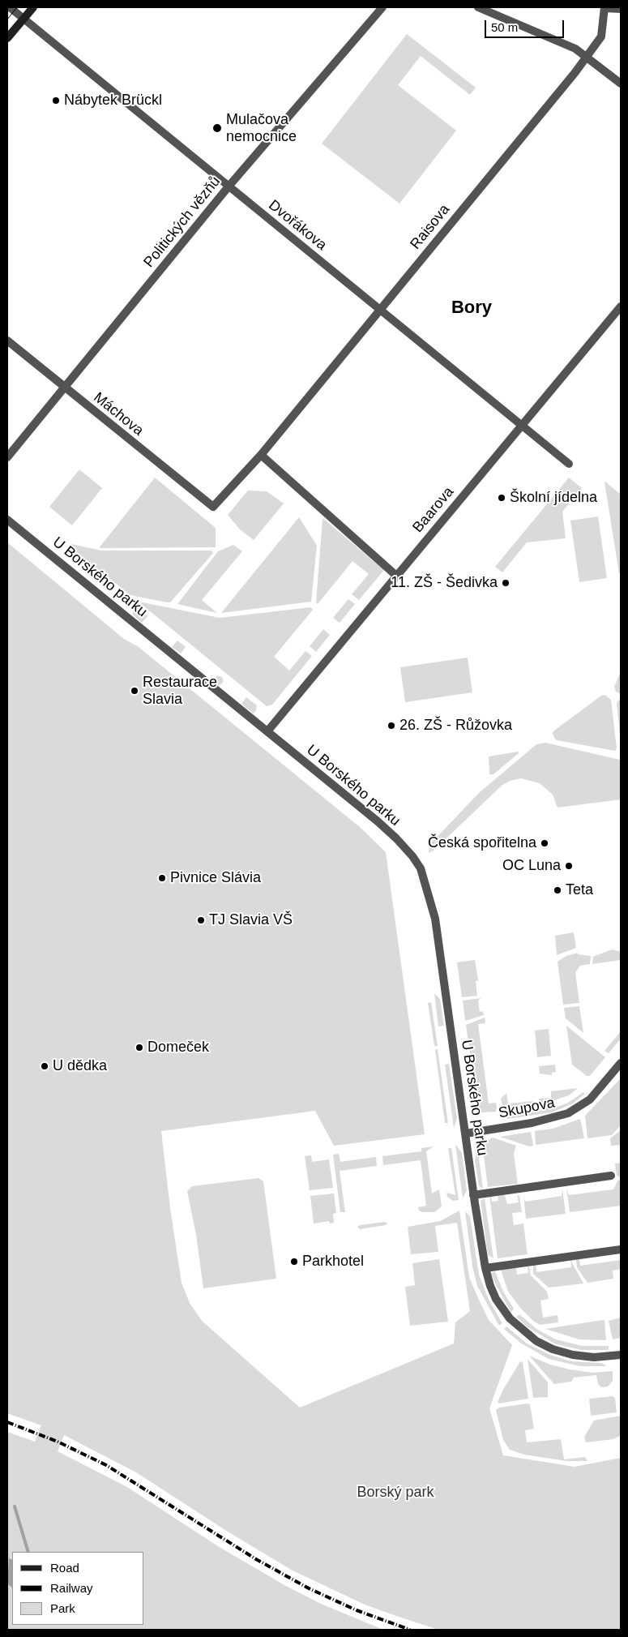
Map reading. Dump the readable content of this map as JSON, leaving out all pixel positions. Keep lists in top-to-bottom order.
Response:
{
  "streets": {
    "street": [
      "Politických vězňů",
      "Dvořákova",
      "Raisova",
      "Máchova",
      "Baarova",
      "U Borského parku",
      "Skupova"
    ]
  },
  "crossings": [
    ["Politických vězňů", "Dvořákova"],
    ["Politických vězňů", "Máchova"],
    ["Dvořákova", "Raisova"],
    ["Dvořákova", "Baarova"],
    ["Raisova", "Máchova"],
    ["Baarova", "U Borského parku"],
    ["U Borského parku", "Skupova"]
  ],
  "districts": ["Bory"],
  "parks": ["Borský park"],
  "places": [
    "Nábytek Brückl",
    "Mulačova nemocnice",
    "Školní jídelna",
    "11. ZŠ - Šedivka",
    "Restaurace Slavia",
    "26. ZŠ - Růžovka",
    "Česká spořitelna",
    "OC Luna",
    "Pivnice Slávia",
    "Teta",
    "TJ Slavia VŠ",
    "Domeček",
    "U dědka",
    "Parkhotel"
  ],
  "legend": ["Road", "Railway", "Park"],
  "scale_bar": "50 m"
}
